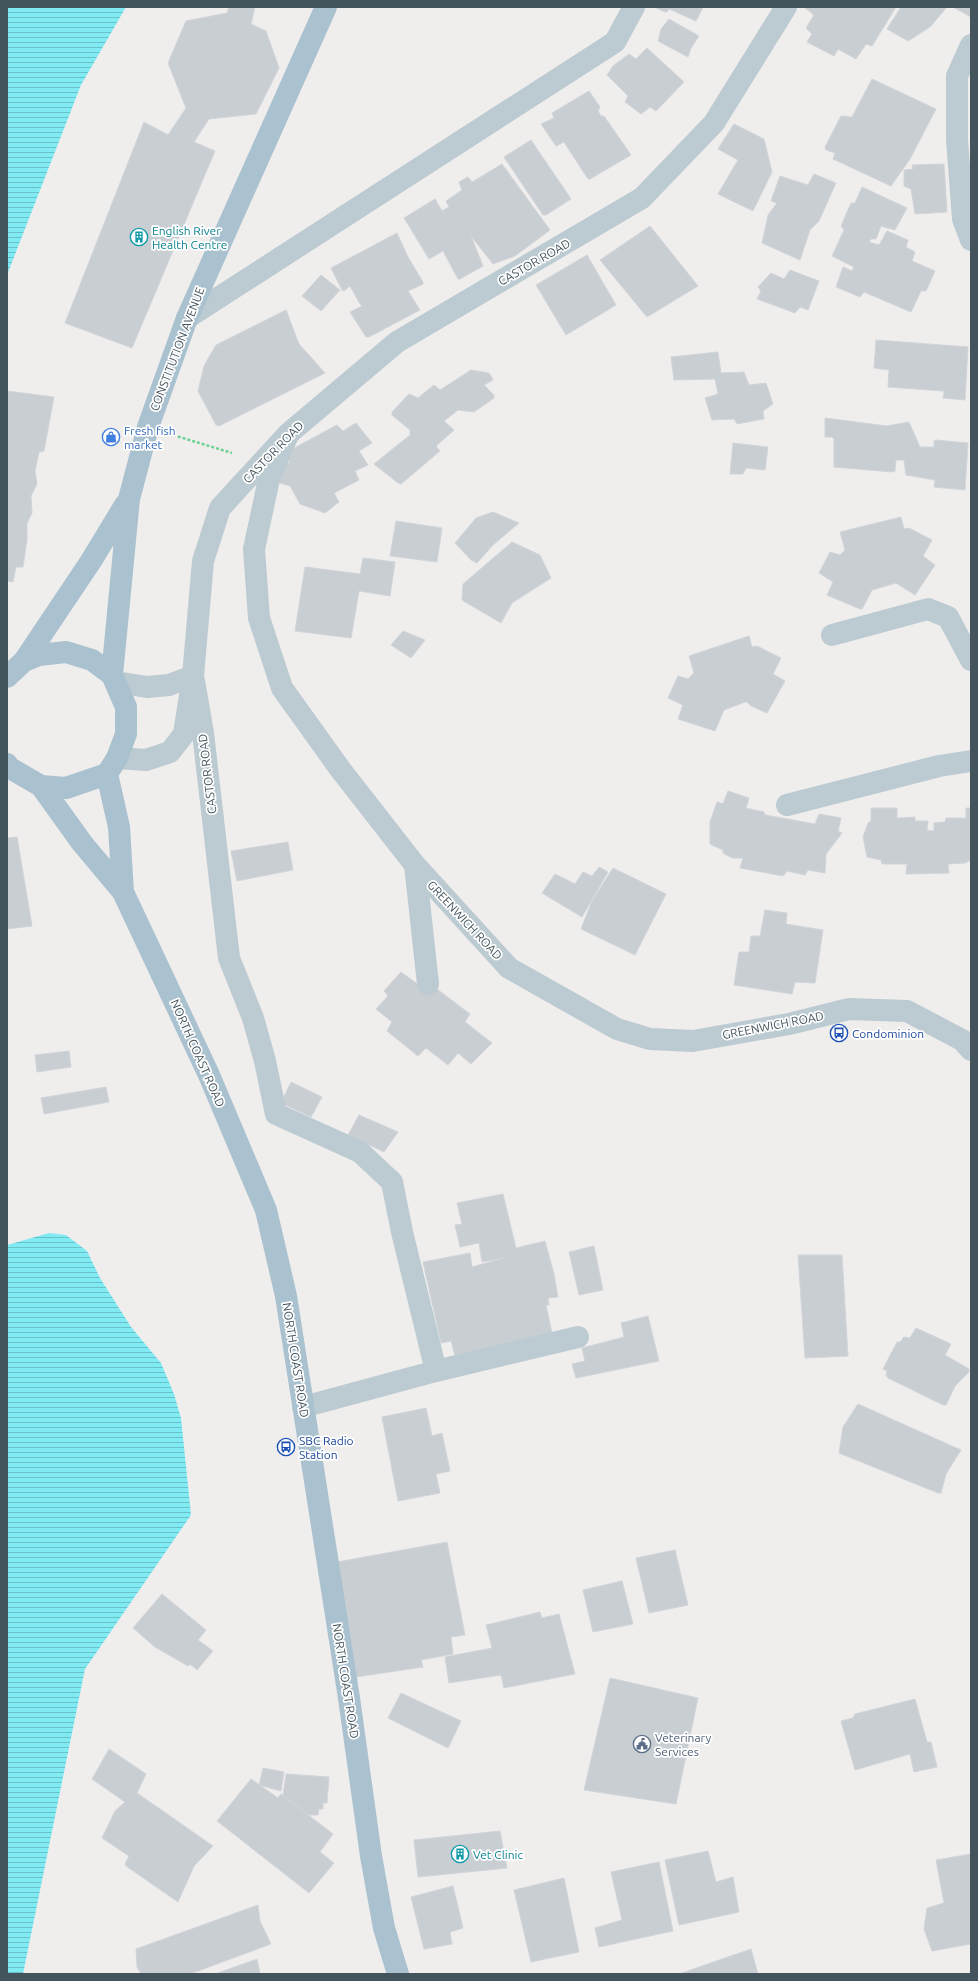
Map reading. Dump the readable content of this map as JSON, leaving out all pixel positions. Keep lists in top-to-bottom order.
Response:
{
  "streets": {
    "main road": ["CONSTITUTION AVENUE", "NORTH COAST ROAD"],
    "street": ["CASTOR ROAD", "GREENWICH ROAD"]
  },
  "crossings": [
    ["CASTOR ROAD", "GREENWICH ROAD"]
  ],
  "places": {
    "building": ["English River Health Centre", "Vet Clinic"],
    "shop": ["Fresh fish market"],
    "bus stop": ["Condominion", "SBC Radio Station"],
    "public building": ["Veterinary Services"]
  }
}
